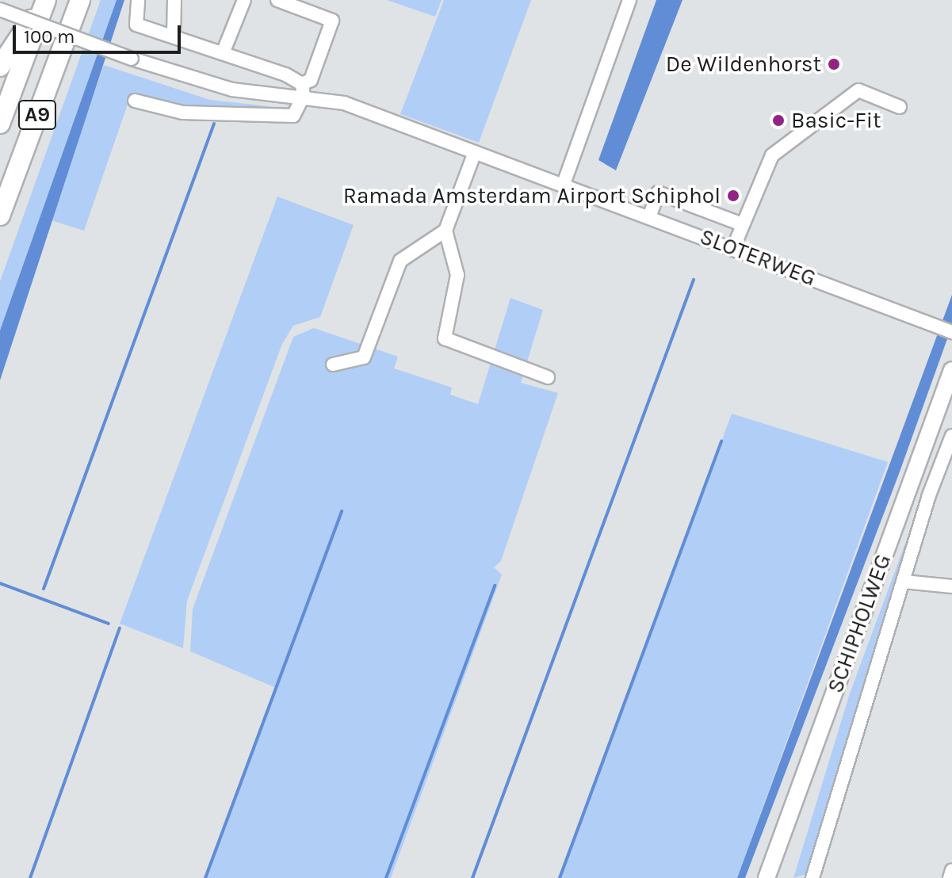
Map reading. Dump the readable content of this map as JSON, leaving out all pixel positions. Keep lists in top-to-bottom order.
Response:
{
  "streets": {
    "highway": ["A9"],
    "main road": ["SCHIPHOLWEG"],
    "street": ["SLOTERWEG"]
  },
  "places": ["De Wildenhorst", "Basic-Fit", "Ramada Amsterdam Airport Schiphol"],
  "scale_bar": "100 m"
}
